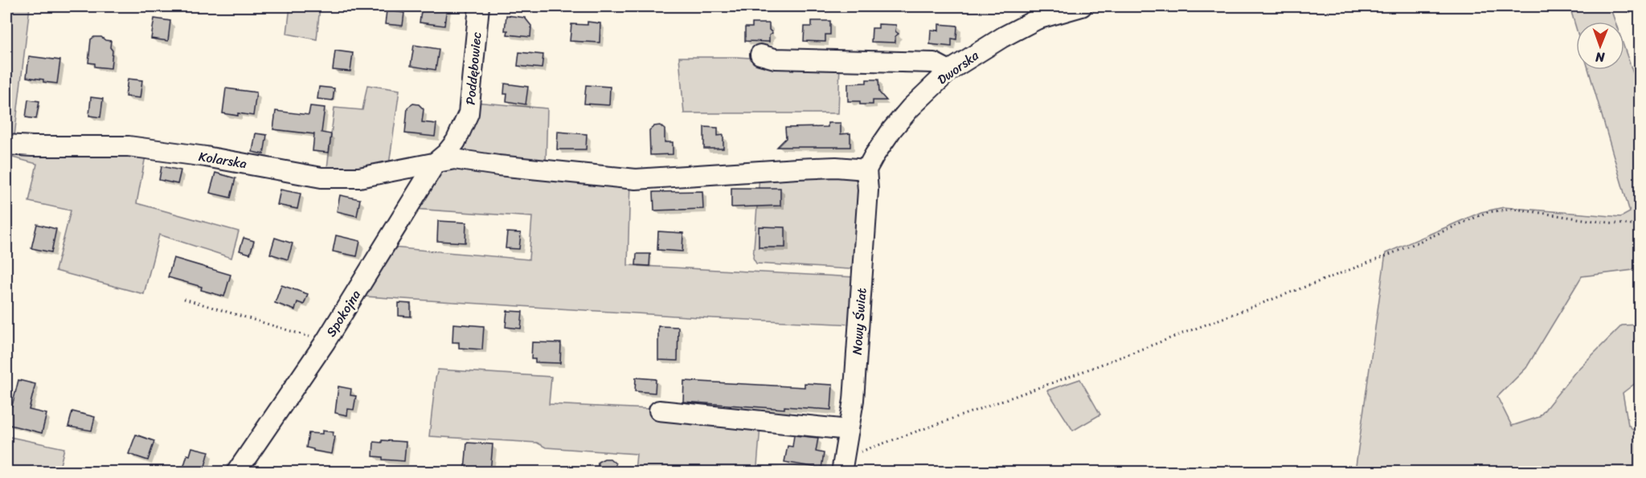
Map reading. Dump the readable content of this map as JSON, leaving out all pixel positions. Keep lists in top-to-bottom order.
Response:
{
  "streets": {
    "street": [
      "Dworska",
      "Poddębowiec",
      "Kolarska",
      "Spokojna",
      "Nowy Świat"
    ]
  },
  "crossings": [
    ["Dworska", "Kolarska"],
    ["Dworska", "Nowy Świat"],
    ["Poddębowiec", "Kolarska"],
    ["Poddębowiec", "Spokojna"],
    ["Kolarska", "Spokojna"],
    ["Kolarska", "Nowy Świat"]
  ],
  "north": "bottom"
}
